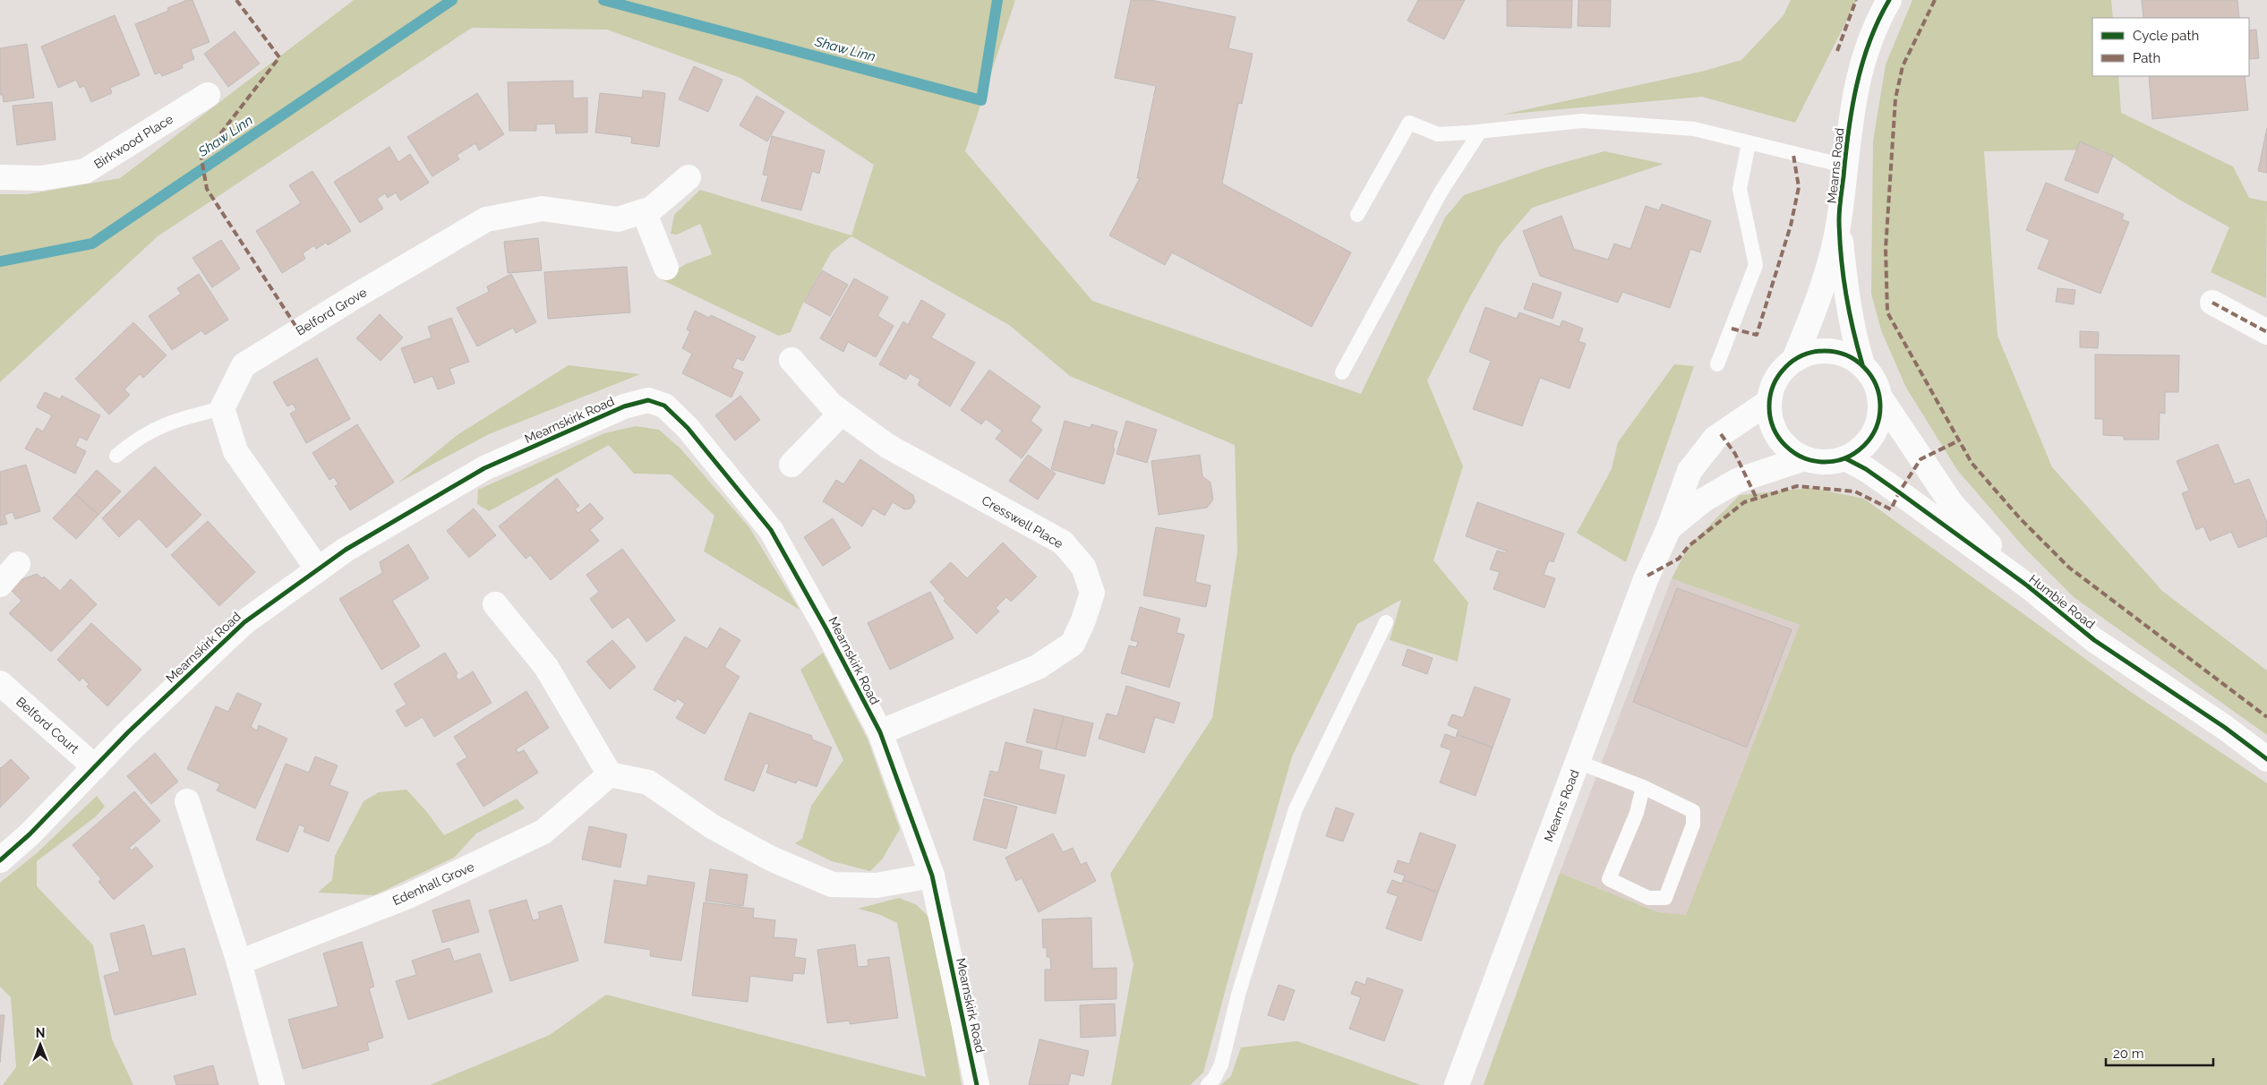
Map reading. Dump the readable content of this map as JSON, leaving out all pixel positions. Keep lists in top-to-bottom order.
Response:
{
  "streets": {
    "street": [
      "Birkwood Place",
      "Mearns Road",
      "Belford Grove",
      "Mearnskirk Road",
      "Cresswell Place",
      "Humbie Road",
      "Belford Court",
      "Edenhall Grove"
    ]
  },
  "crossings": [
    ["Mearns Road", "Humbie Road"],
    ["Mearnskirk Road", "Cresswell Place"],
    ["Mearnskirk Road", "Belford Court"]
  ],
  "water": ["Shaw Linn"],
  "legend": ["Cycle path", "Path"],
  "scale_bar": "20 m",
  "north": "top"
}
